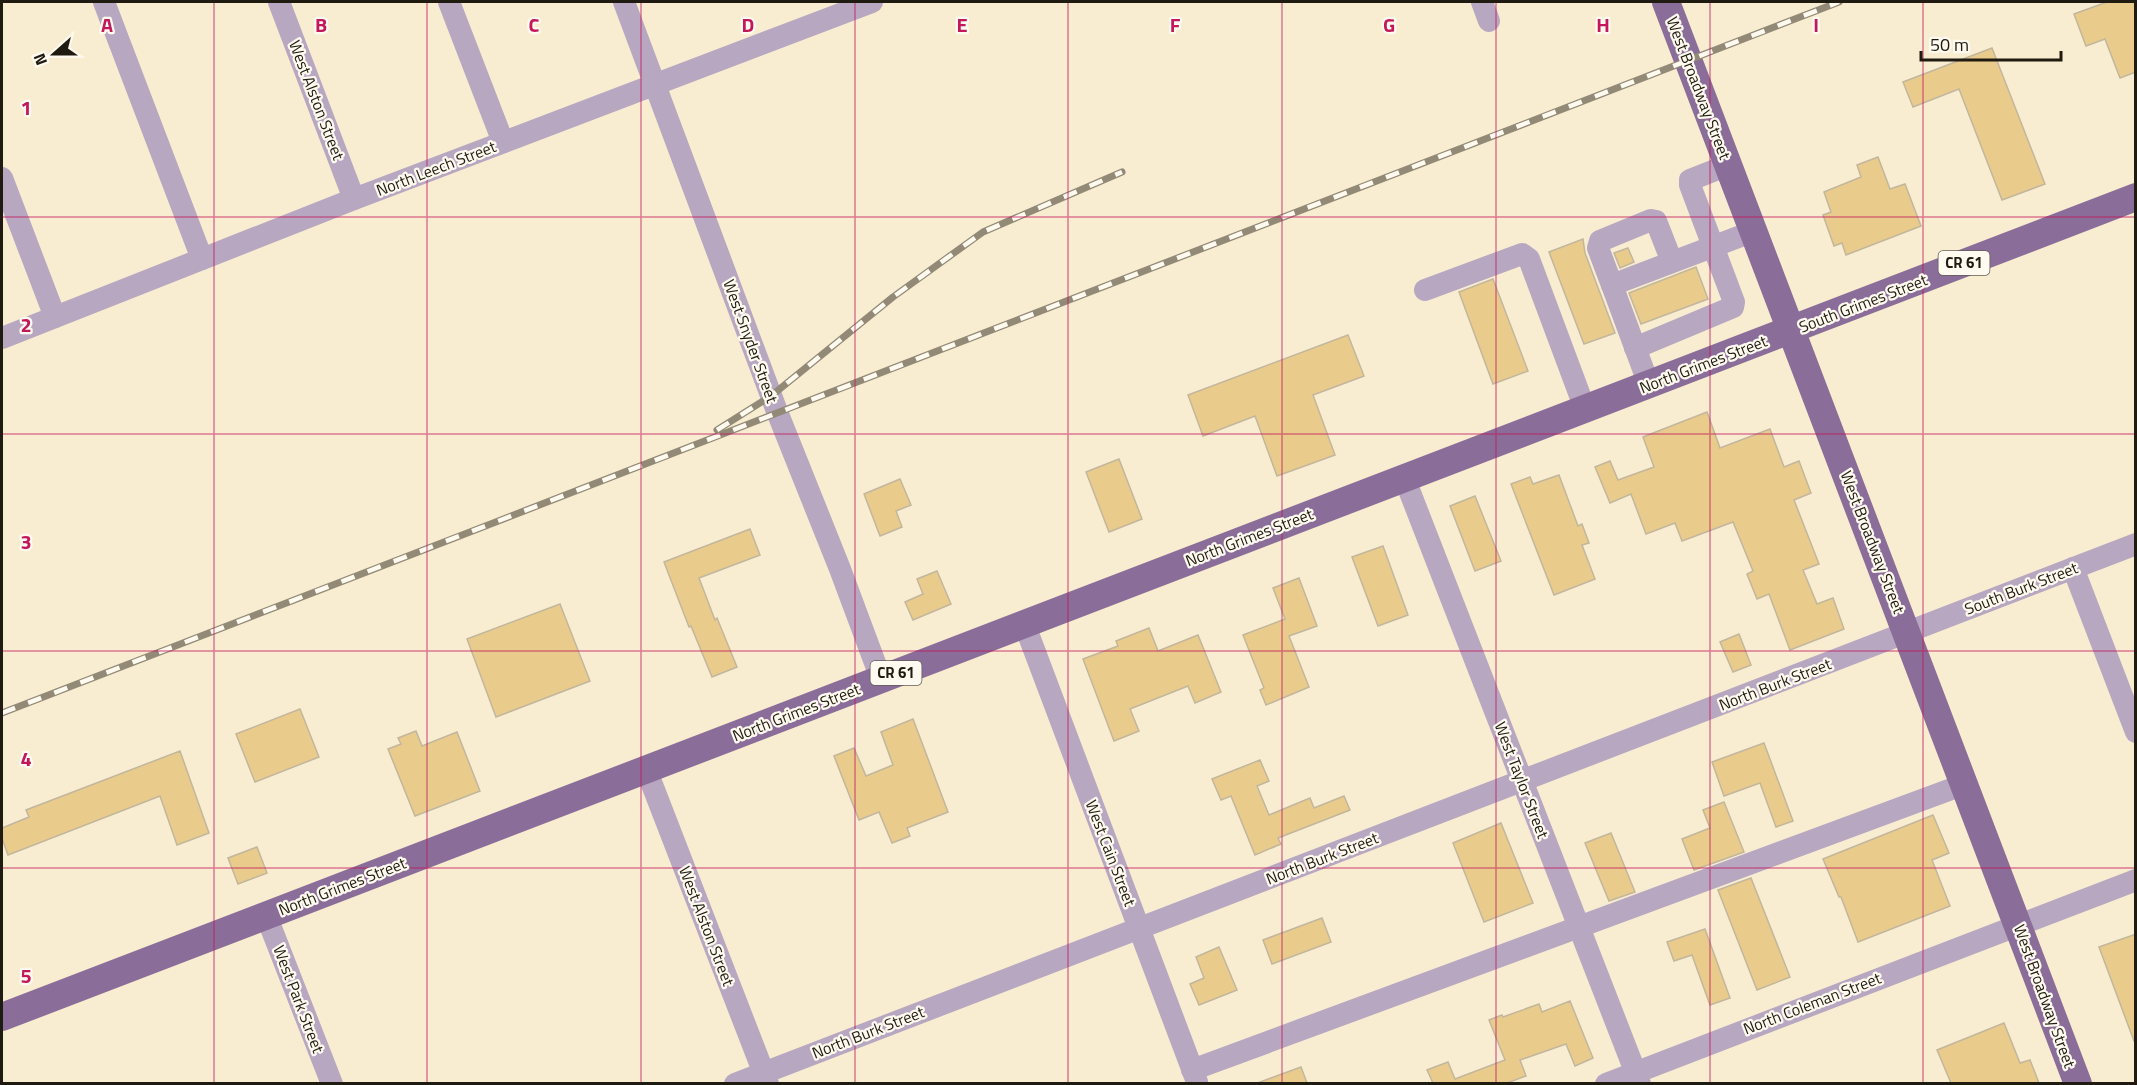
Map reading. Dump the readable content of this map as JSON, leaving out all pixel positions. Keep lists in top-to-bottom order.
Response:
{
  "streets": {
    "main road": [
      "West Broadway Street",
      "CR 61",
      "South Grimes Street",
      "North Grimes Street"
    ],
    "street": [
      "West Alston Street",
      "North Leech Street",
      "West Snyder Street",
      "South Burk Street",
      "North Burk Street",
      "West Taylor Street",
      "West Cain Street",
      "West Park Street",
      "North Coleman Street"
    ]
  },
  "crossings": [
    ["West Broadway Street", "South Grimes Street"],
    ["West Broadway Street", "North Grimes Street"],
    ["West Broadway Street", "South Burk Street"],
    ["West Broadway Street", "North Burk Street"],
    ["West Broadway Street", "North Coleman Street"],
    ["West Alston Street", "North Leech Street"],
    ["West Alston Street", "North Grimes Street"],
    ["West Alston Street", "North Burk Street"],
    ["North Leech Street", "West Snyder Street"],
    ["South Grimes Street", "North Grimes Street"],
    ["West Snyder Street", "North Grimes Street"],
    ["North Grimes Street", "West Taylor Street"],
    ["North Grimes Street", "West Cain Street"],
    ["North Grimes Street", "West Park Street"],
    ["South Burk Street", "North Burk Street"],
    ["North Burk Street", "West Taylor Street"],
    ["North Burk Street", "West Cain Street"],
    ["West Taylor Street", "North Coleman Street"]
  ],
  "scale_bar": "50 m",
  "north": "left",
  "grid": {
    "columns": [
      "A",
      "B",
      "C",
      "D",
      "E",
      "F",
      "G",
      "H",
      "I"
    ],
    "rows": [
      "1",
      "2",
      "3",
      "4",
      "5"
    ]
  }
}
